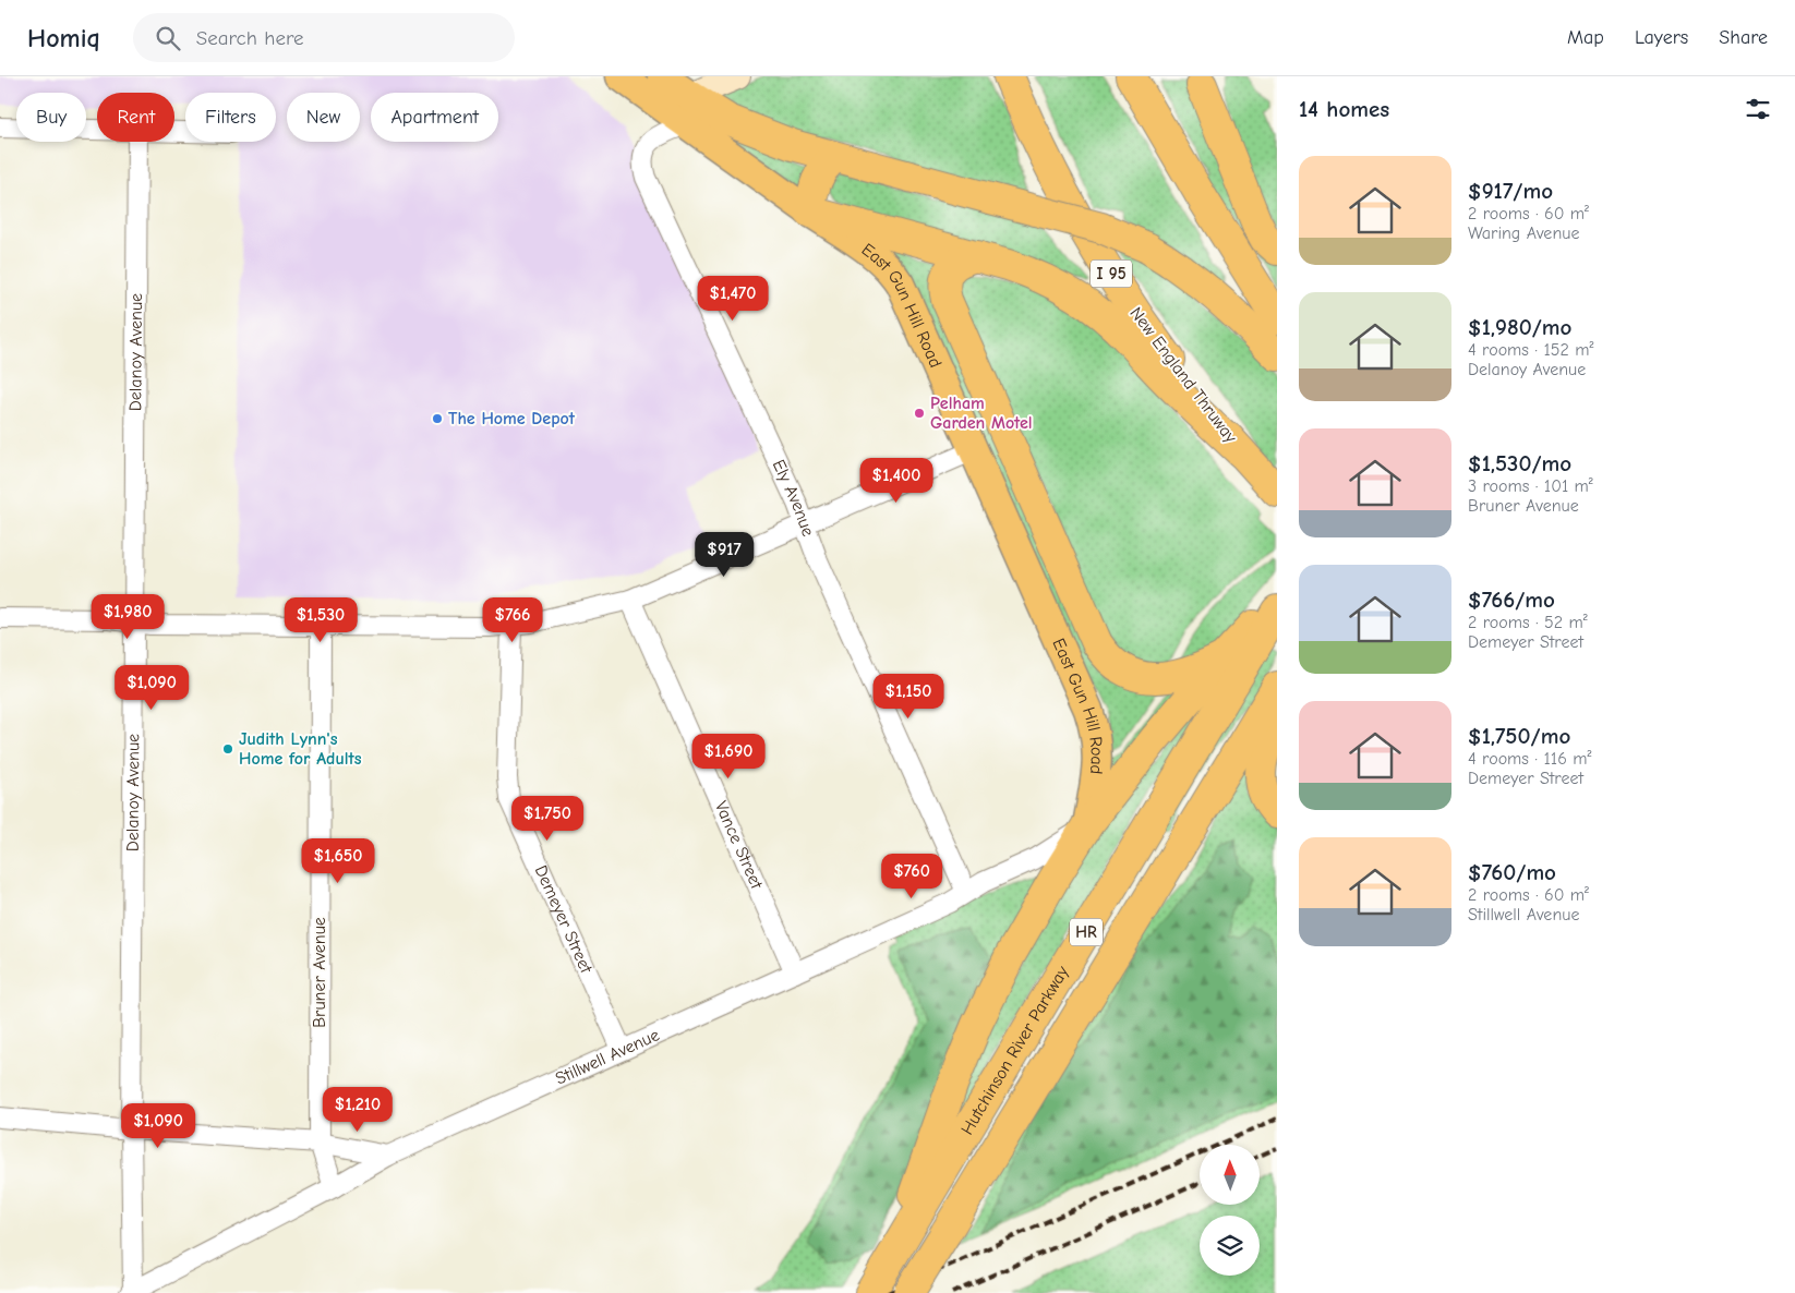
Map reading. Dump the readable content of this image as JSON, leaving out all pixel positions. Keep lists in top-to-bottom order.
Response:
{
  "streets": {
    "highway": [
      "I 95",
      "New England Thruway",
      "HR",
      "Hutchinson River Parkway"
    ],
    "main road": ["East Gun Hill Road"],
    "street": [
      "Delanoy Avenue",
      "Ely Avenue",
      "Vance Street",
      "Demeyer Street",
      "Bruner Avenue",
      "Stillwell Avenue"
    ]
  },
  "crossings": [
    ["East Gun Hill Road", "Ely Avenue"],
    ["East Gun Hill Road", "Stillwell Avenue"],
    ["Delanoy Avenue", "Stillwell Avenue"],
    ["Ely Avenue", "Stillwell Avenue"],
    ["Vance Street", "Stillwell Avenue"],
    ["Demeyer Street", "Stillwell Avenue"],
    ["Bruner Avenue", "Stillwell Avenue"]
  ],
  "places": ["Pelham Garden Motel", "The Home Depot", "Judith Lynn's Home for Adults"],
  "north": "top",
  "page": {
    "header": "Homiq",
    "search": "Search here",
    "nav": ["Map", "Layers", "Share"],
    "heading": "14 homes",
    "chip": [
      "Buy",
      "Rent",
      "Filters",
      "New",
      "Apartment"
    ],
    "list": [
      {
        "name": "$917/mo",
        "note": "2 rooms · 60 m² · Waring Avenue"
      },
      {
        "name": "$1,980/mo",
        "note": "4 rooms · 152 m² · Delanoy Avenue"
      },
      {
        "name": "$1,530/mo",
        "note": "3 rooms · 101 m² · Bruner Avenue"
      },
      {
        "name": "$766/mo",
        "note": "2 rooms · 52 m² · Demeyer Street"
      },
      {
        "name": "$1,750/mo",
        "note": "4 rooms · 116 m² · Demeyer Street"
      },
      {
        "name": "$760/mo",
        "note": "2 rooms · 60 m² · Stillwell Avenue"
      }
    ],
    "price": [
      "$1,470",
      "$1,400",
      "$917",
      "$1,980",
      "$1,530",
      "$766",
      "$1,090",
      "$1,150",
      "$1,690",
      "$1,750",
      "$1,650",
      "$760",
      "$1,210",
      "$1,090"
    ]
  }
}
